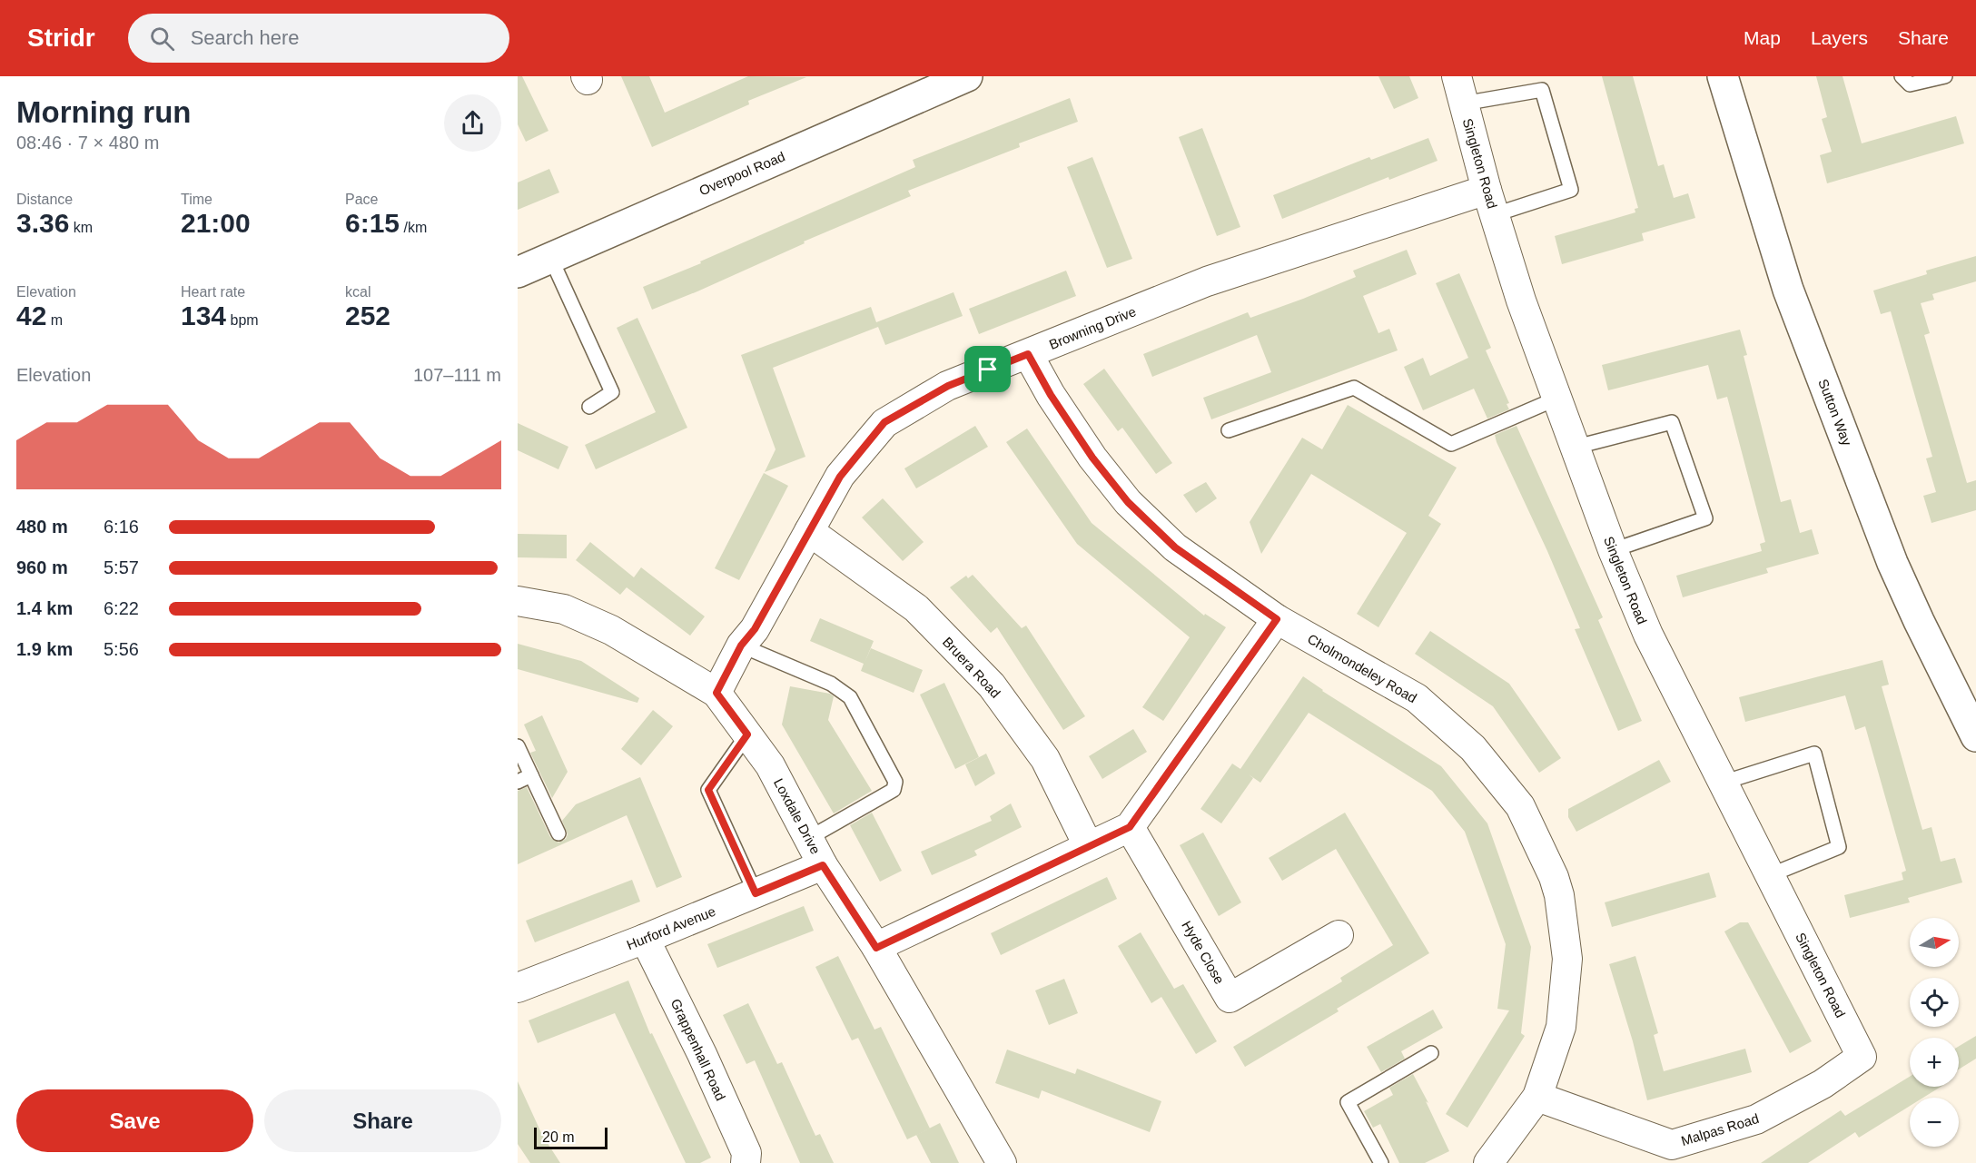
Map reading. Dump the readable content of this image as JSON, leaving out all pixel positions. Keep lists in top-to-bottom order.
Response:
{
  "streets": {
    "main road": ["Overpool Road", "Sutton Way"],
    "street": [
      "Singleton Road",
      "Browning Drive",
      "Bruera Road",
      "Cholmondeley Road",
      "Loxdale Drive",
      "Hurford Avenue",
      "Hyde Close",
      "Grappenhall Road",
      "Malpas Road"
    ]
  },
  "crossings": [
    ["Singleton Road", "Browning Drive"],
    ["Singleton Road", "Malpas Road"],
    ["Browning Drive", "Bruera Road"],
    ["Browning Drive", "Cholmondeley Road"],
    ["Browning Drive", "Loxdale Drive"],
    ["Cholmondeley Road", "Malpas Road"],
    ["Loxdale Drive", "Hurford Avenue"],
    ["Hurford Avenue", "Grappenhall Road"]
  ],
  "scale_bar": "20 m",
  "north": "right",
  "page": {
    "header": "Stridr",
    "search": "Search here",
    "nav": ["Map", "Layers", "Share"],
    "heading": ["Morning run", "08:46 · 7 × 480 m"],
    "stats": [
      ["Distance", "3.36 km"],
      ["Time", "21:00"],
      ["Pace", "6:15 /km"],
      ["Elevation", "42 m"],
      ["Heart rate", "134 bpm"],
      ["kcal", "252"]
    ],
    "chart": ["Elevation", "107–111 m"],
    "list": [
      {
        "name": "480 m",
        "note": "6:16"
      },
      {
        "name": "960 m",
        "note": "5:57"
      },
      {
        "name": "1.4 km",
        "note": "6:22"
      },
      {
        "name": "1.9 km",
        "note": "5:56"
      }
    ],
    "map_buttons": ["+", "−"],
    "buttons": ["Save", "Share"],
    "scale": "20 m"
  }
}
